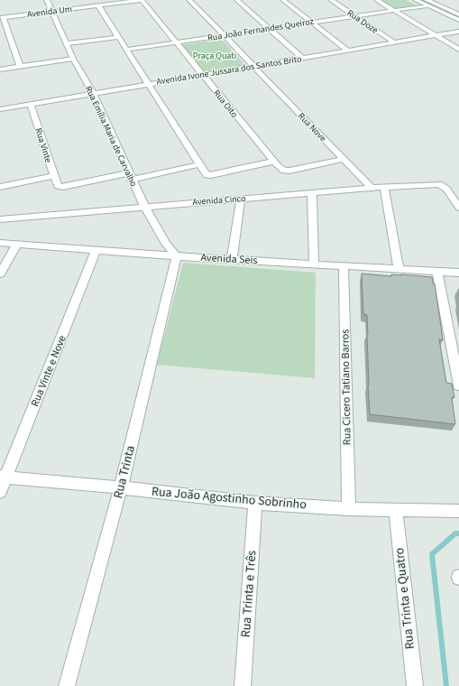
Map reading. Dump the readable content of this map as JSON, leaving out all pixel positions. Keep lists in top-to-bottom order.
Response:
{
  "streets": {
    "street": [
      "Avenida Um",
      "Rua Doze",
      "Rua João Fernandes Queiroz",
      "Avenida Ivone Jussara dos Santos Brito",
      "Rua Oito",
      "Rua Nove",
      "Rua Emília Maria de Carvalho",
      "Rua Vinte",
      "Avenida Cinco",
      "Avenida Seis",
      "Rua Vinte e Nove",
      "Rua Cicero Tatiano Barros",
      "Rua Trinta",
      "Rua João Agostinho Sobrinho",
      "Rua Trinta e Três",
      "Rua Trinta e Quatro"
    ]
  },
  "crossings": [
    ["Avenida Um", "Rua Oito"],
    ["Avenida Um", "Rua Emília Maria de Carvalho"],
    ["Rua Doze", "Rua João Fernandes Queiroz"],
    ["Rua Doze", "Avenida Ivone Jussara dos Santos Brito"],
    ["Rua João Fernandes Queiroz", "Rua Oito"],
    ["Rua João Fernandes Queiroz", "Rua Nove"],
    ["Avenida Ivone Jussara dos Santos Brito", "Rua Oito"],
    ["Avenida Ivone Jussara dos Santos Brito", "Rua Nove"],
    ["Avenida Ivone Jussara dos Santos Brito", "Rua Emília Maria de Carvalho"],
    ["Avenida Ivone Jussara dos Santos Brito", "Rua Vinte"],
    ["Rua Oito", "Rua Nove"],
    ["Rua Nove", "Avenida Cinco"],
    ["Rua Emília Maria de Carvalho", "Rua Vinte"],
    ["Rua Emília Maria de Carvalho", "Avenida Cinco"],
    ["Rua Emília Maria de Carvalho", "Avenida Seis"],
    ["Rua Emília Maria de Carvalho", "Rua Trinta"],
    ["Avenida Seis", "Rua Vinte e Nove"],
    ["Avenida Seis", "Rua Cicero Tatiano Barros"],
    ["Avenida Seis", "Rua Trinta"],
    ["Rua Vinte e Nove", "Rua João Agostinho Sobrinho"],
    ["Rua Cicero Tatiano Barros", "Rua João Agostinho Sobrinho"],
    ["Rua Trinta", "Rua João Agostinho Sobrinho"],
    ["Rua João Agostinho Sobrinho", "Rua Trinta e Três"],
    ["Rua João Agostinho Sobrinho", "Rua Trinta e Quatro"]
  ],
  "parks": ["Praça Quati"]
}
